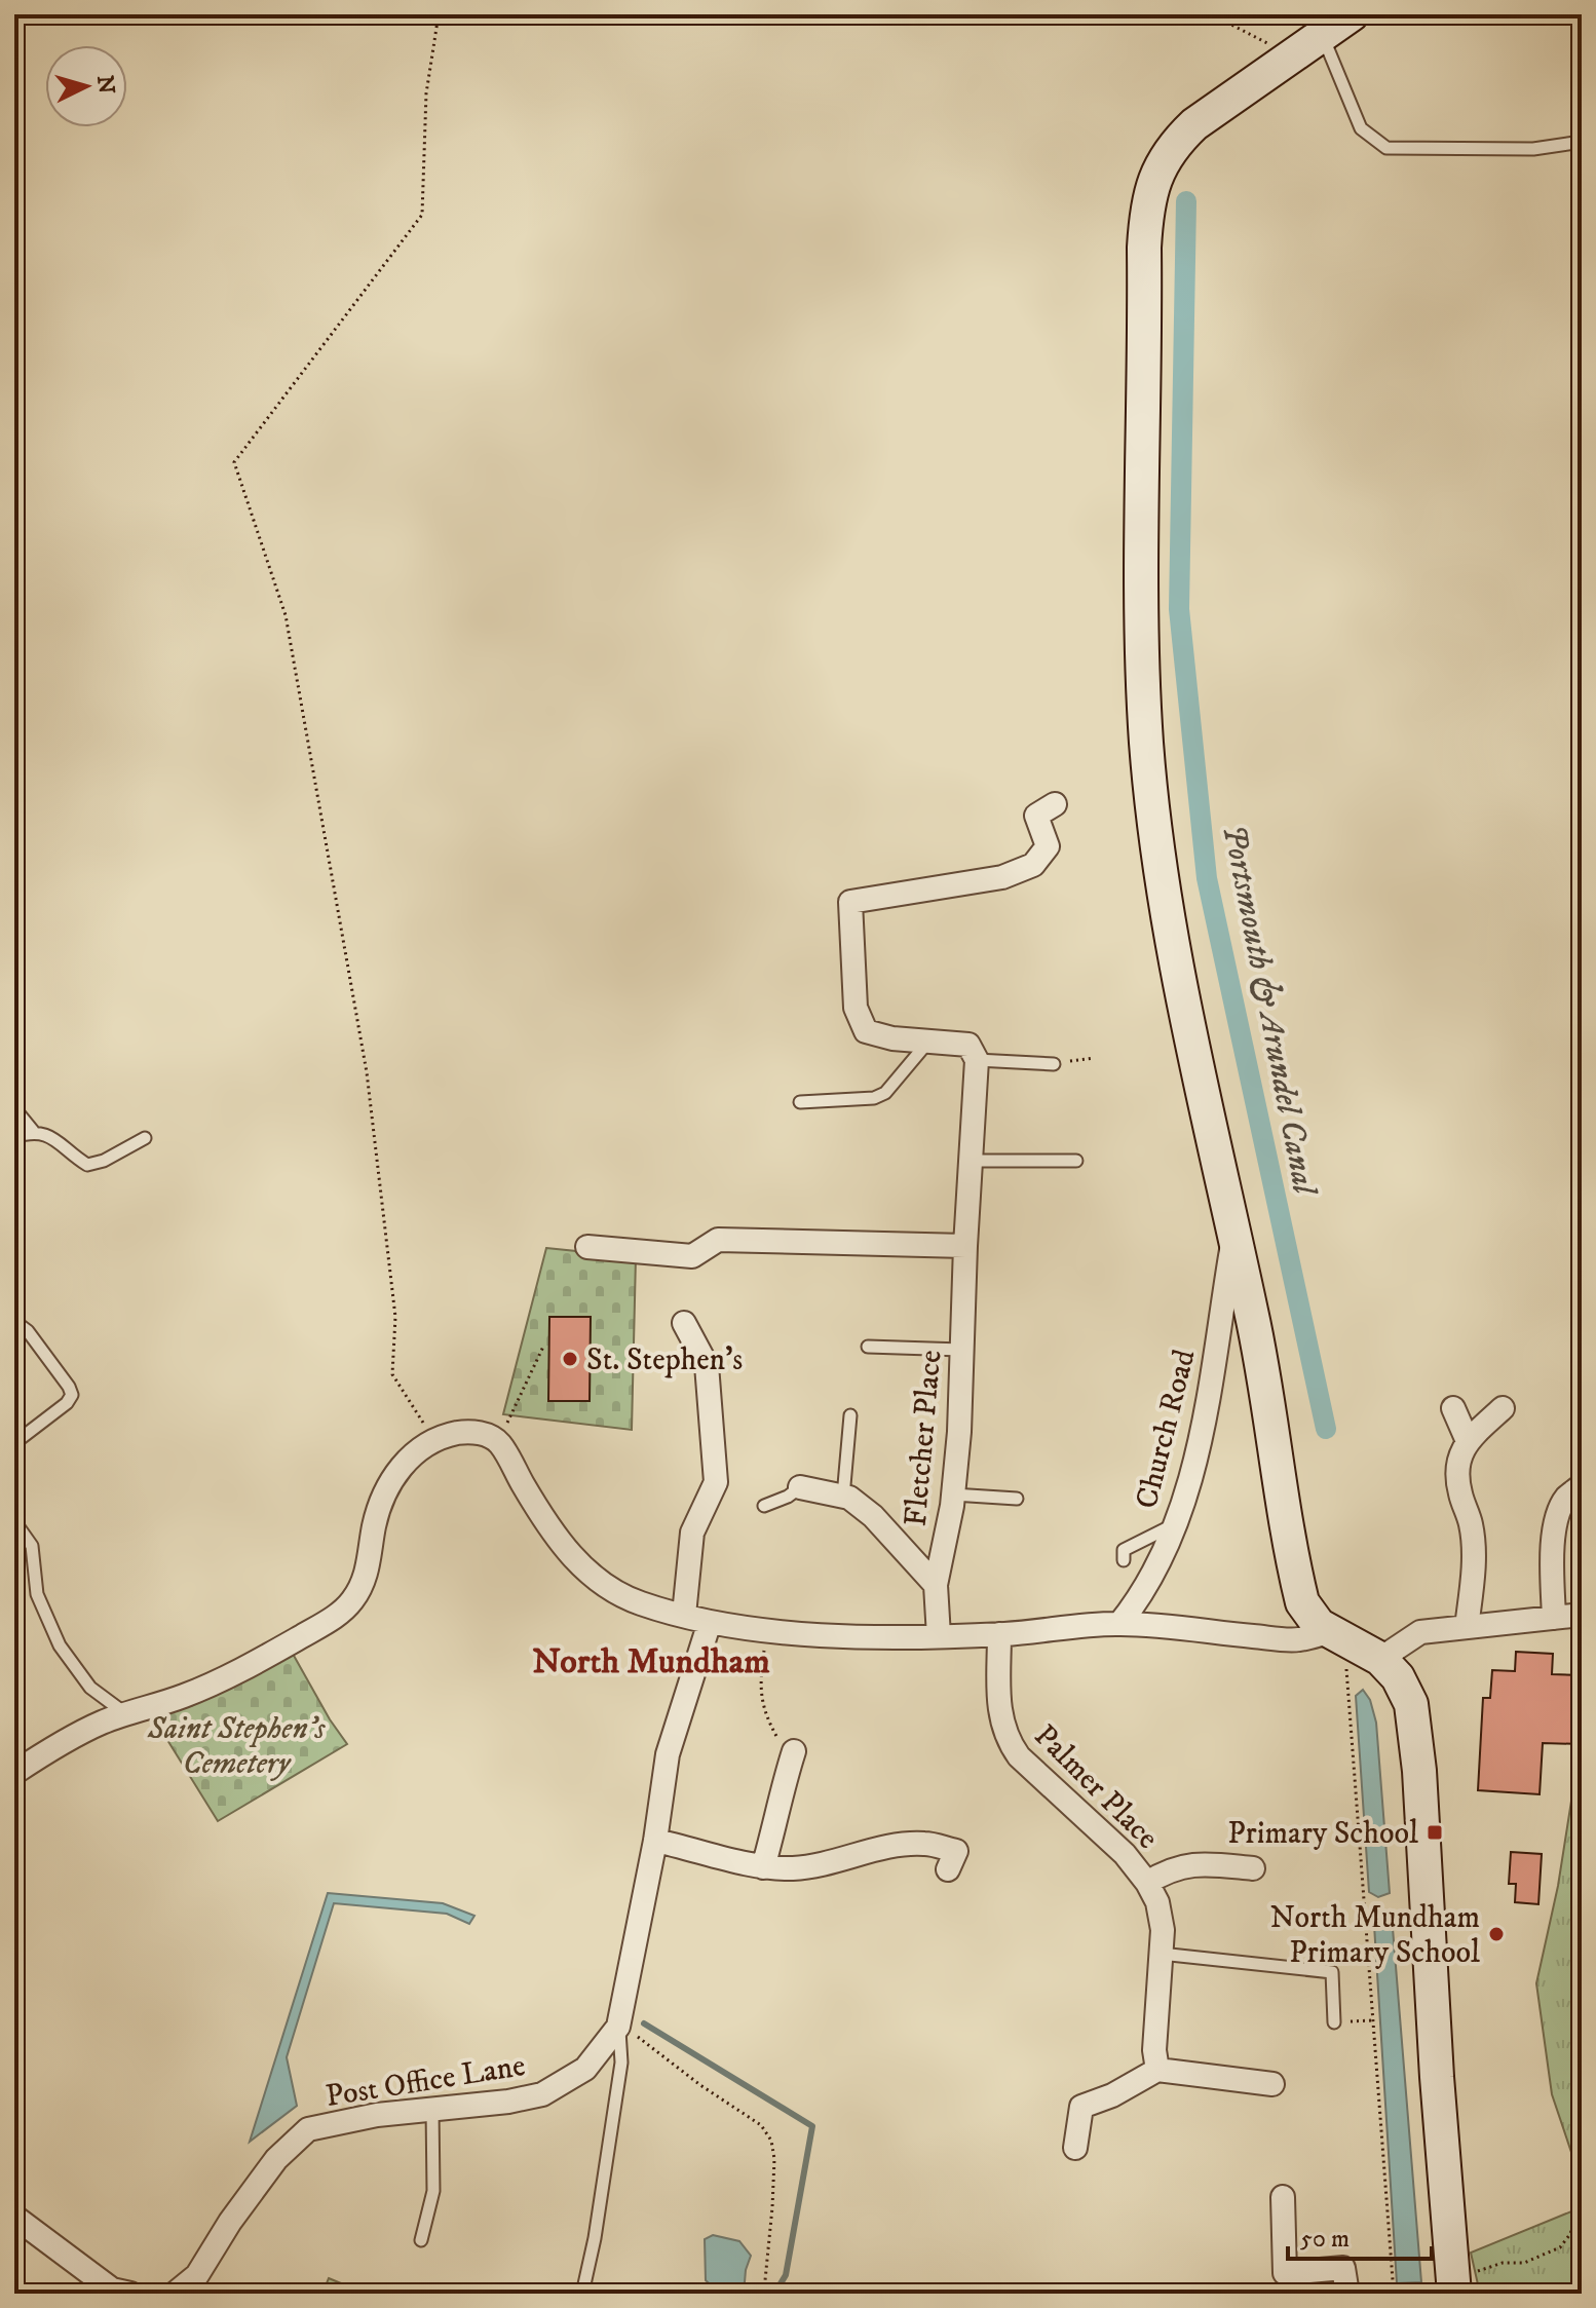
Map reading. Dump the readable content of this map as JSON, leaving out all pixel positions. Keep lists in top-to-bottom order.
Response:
{
  "streets": {
    "street": [
      "Church Road",
      "Fletcher Place",
      "Palmer Place",
      "Post Office Lane"
    ]
  },
  "districts": ["North Mundham"],
  "water": ["Portsmouth & Arundel Canal"],
  "parks": ["Saint Stephen's Cemetery"],
  "places": {
    "other": ["St. Stephen's", "North Mundham Primary School"],
    "transit": ["Primary School"]
  },
  "scale_bar": "50 m",
  "north": "right"
}
